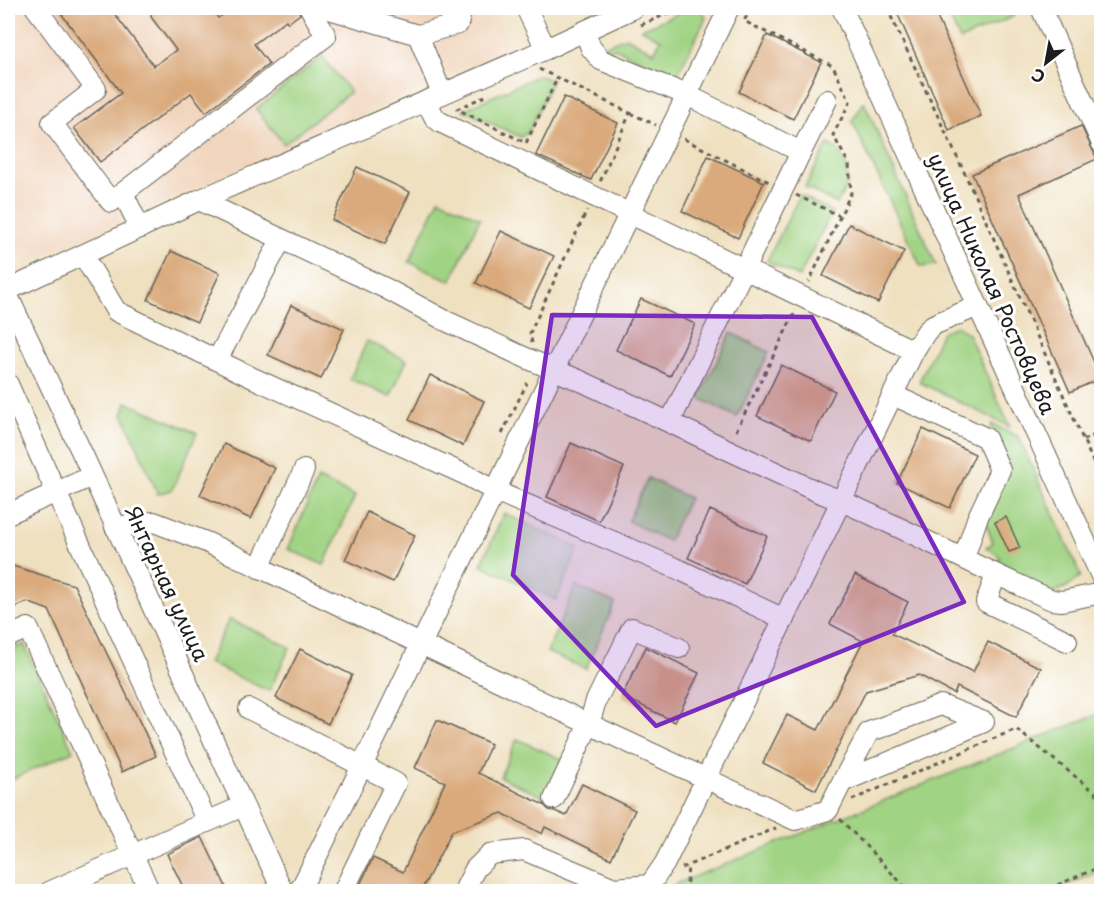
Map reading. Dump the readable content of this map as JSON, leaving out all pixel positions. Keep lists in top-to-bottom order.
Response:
{
  "streets": {
    "street": ["улица Николая Ростовцева", "Янтарная улица"]
  },
  "north": "bottom left"
}
